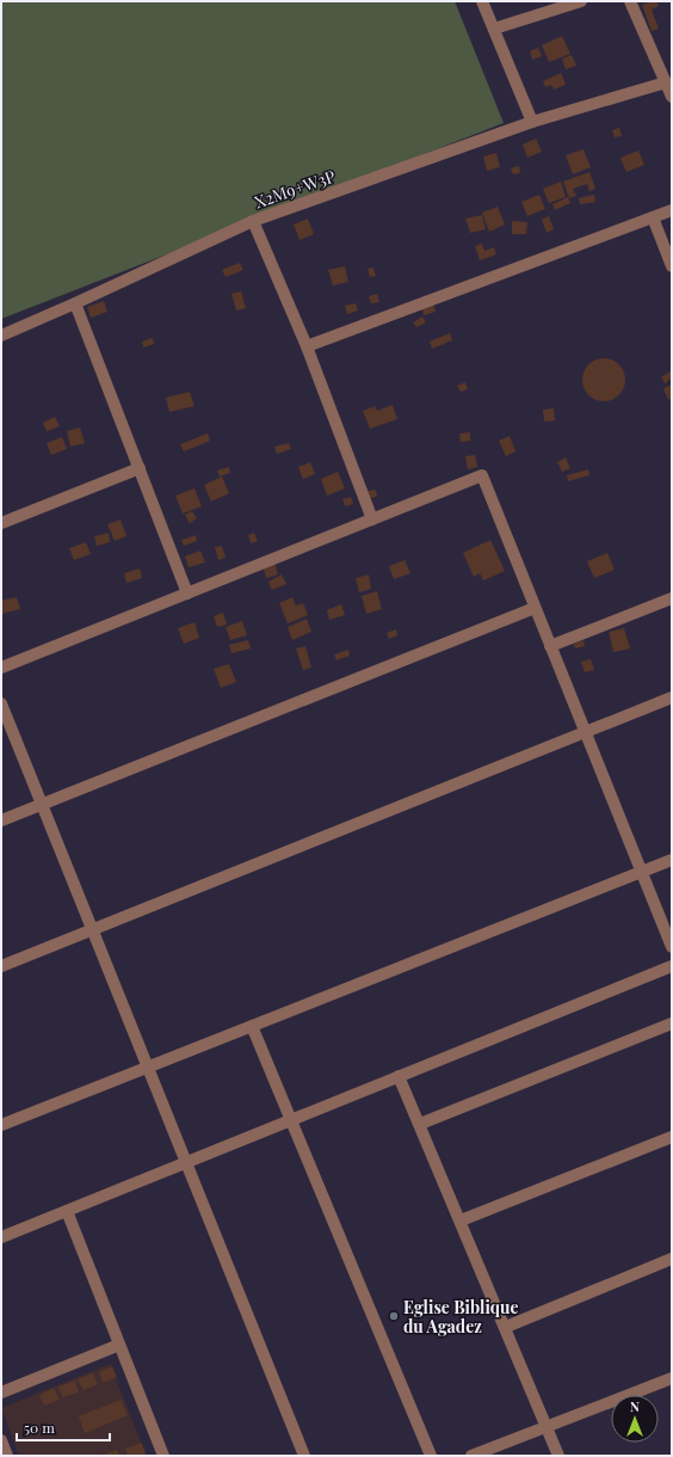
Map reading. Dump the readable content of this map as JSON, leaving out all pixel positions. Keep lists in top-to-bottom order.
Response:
{
  "streets": {
    "street": ["X2M9+W3P"]
  },
  "places": ["Eglise Biblique du Agadez"],
  "scale_bar": "50 m",
  "north": "top"
}
